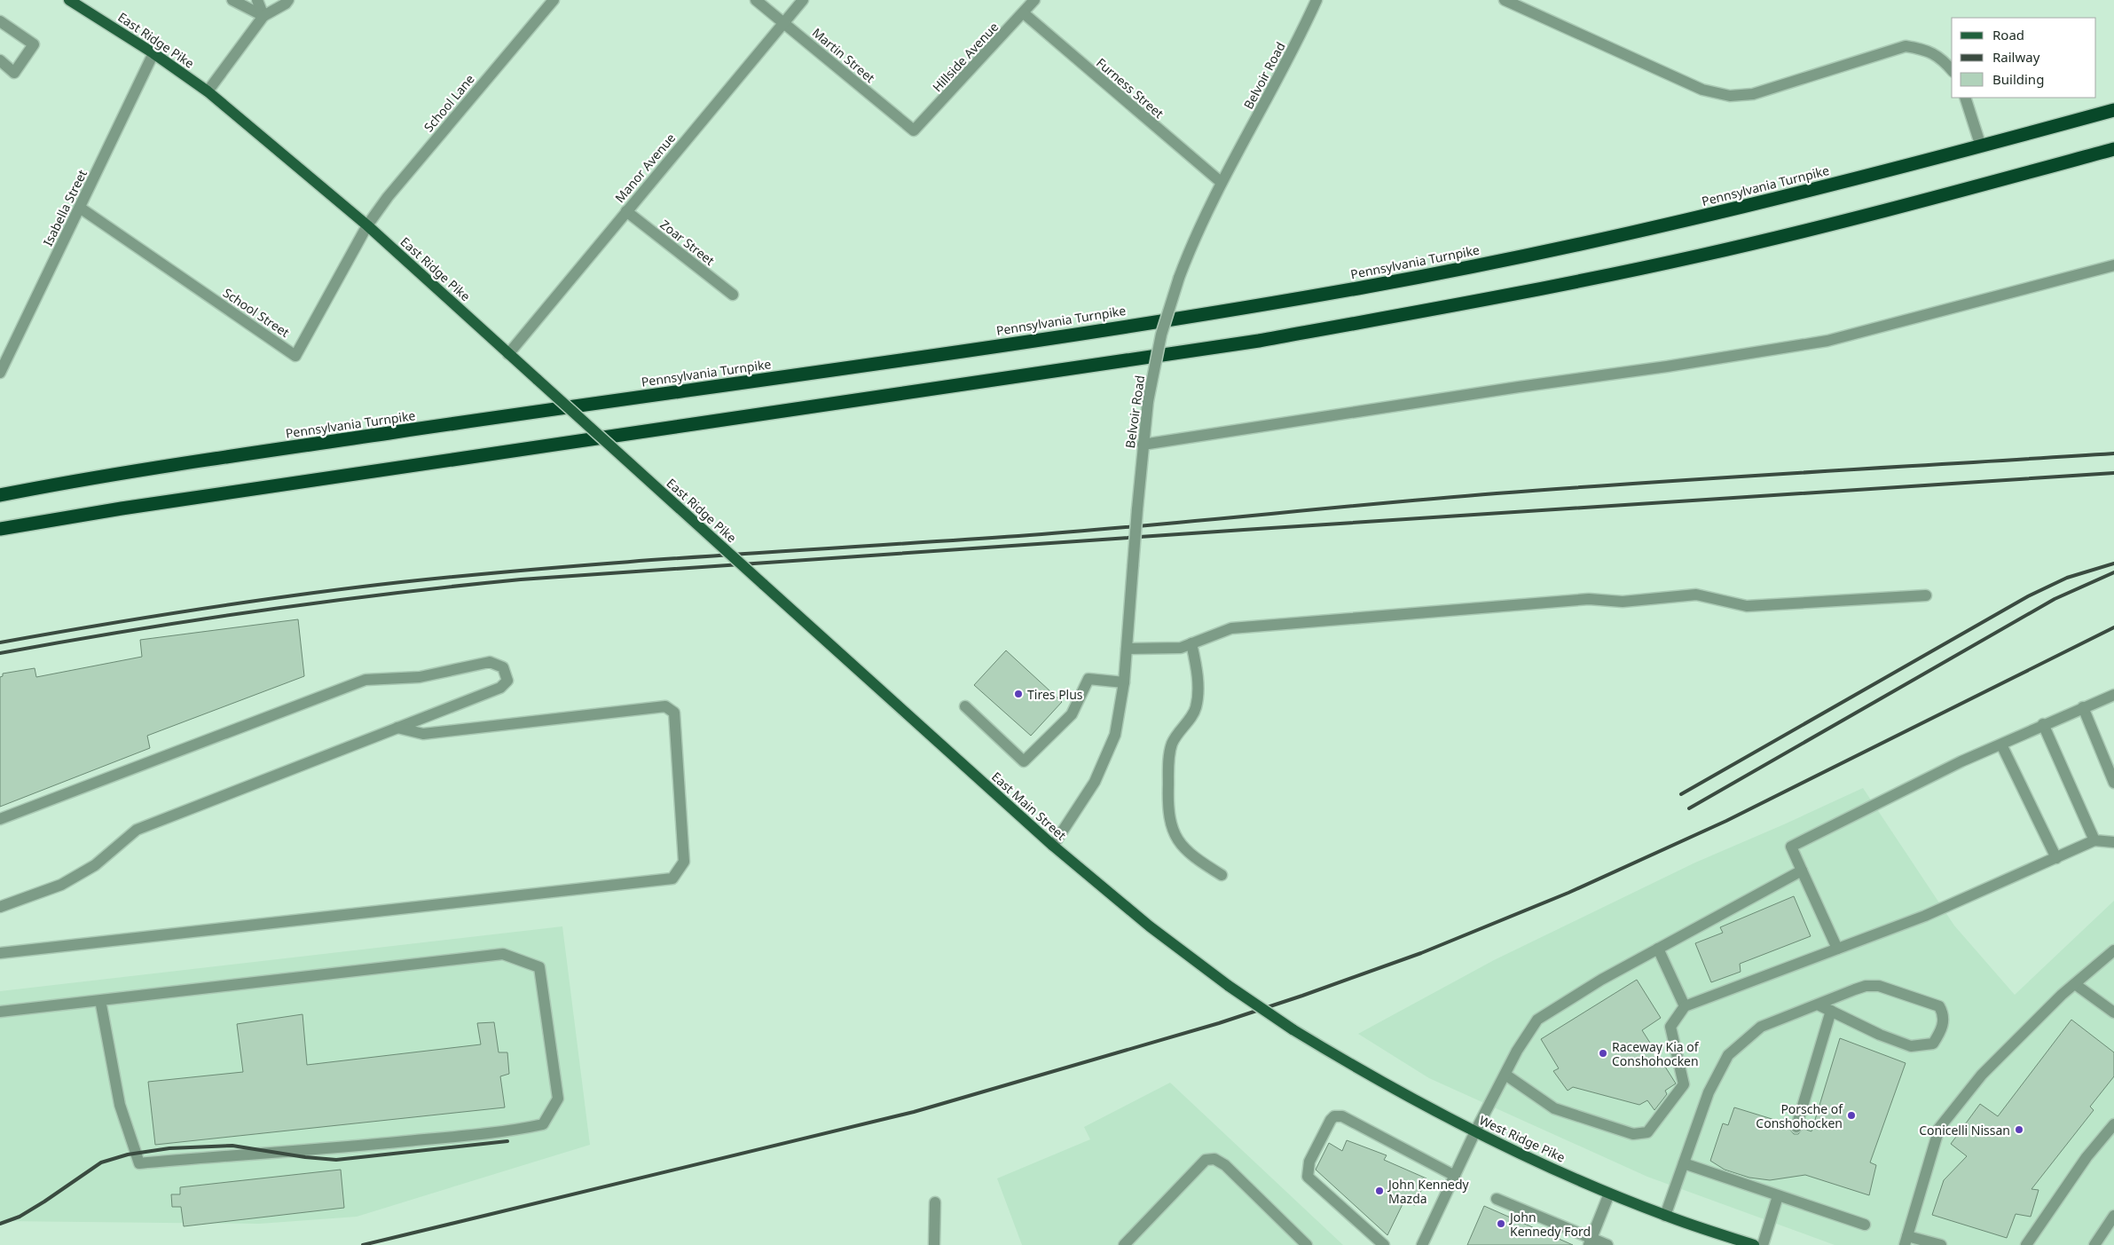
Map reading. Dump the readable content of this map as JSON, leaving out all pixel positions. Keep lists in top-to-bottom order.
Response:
{
  "streets": {
    "highway": ["Pennsylvania Turnpike"],
    "main road": ["East Ridge Pike", "East Main Street", "West Ridge Pike"],
    "street": [
      "Martin Street",
      "Hillside Avenue",
      "Belvoir Road",
      "Furness Street",
      "School Lane",
      "Manor Avenue",
      "Isabella Street",
      "Zoar Street",
      "School Street"
    ]
  },
  "crossings": [
    ["East Ridge Pike", "School Lane"],
    ["East Ridge Pike", "Manor Avenue"],
    ["East Ridge Pike", "Isabella Street"],
    ["East Ridge Pike", "School Street"],
    ["East Ridge Pike", "East Main Street"],
    ["Martin Street", "Hillside Avenue"],
    ["Martin Street", "Manor Avenue"],
    ["Hillside Avenue", "Furness Street"],
    ["Belvoir Road", "Furness Street"],
    ["Belvoir Road", "East Main Street"],
    ["School Lane", "School Street"],
    ["Manor Avenue", "Zoar Street"],
    ["Isabella Street", "School Street"],
    ["East Main Street", "West Ridge Pike"]
  ],
  "places": [
    "Tires Plus",
    "Raceway Kia of Conshohocken",
    "Porsche of Conshohocken",
    "Conicelli Nissan",
    "John Kennedy Mazda",
    "John Kennedy Ford"
  ],
  "legend": ["Road", "Railway", "Building"]
}
